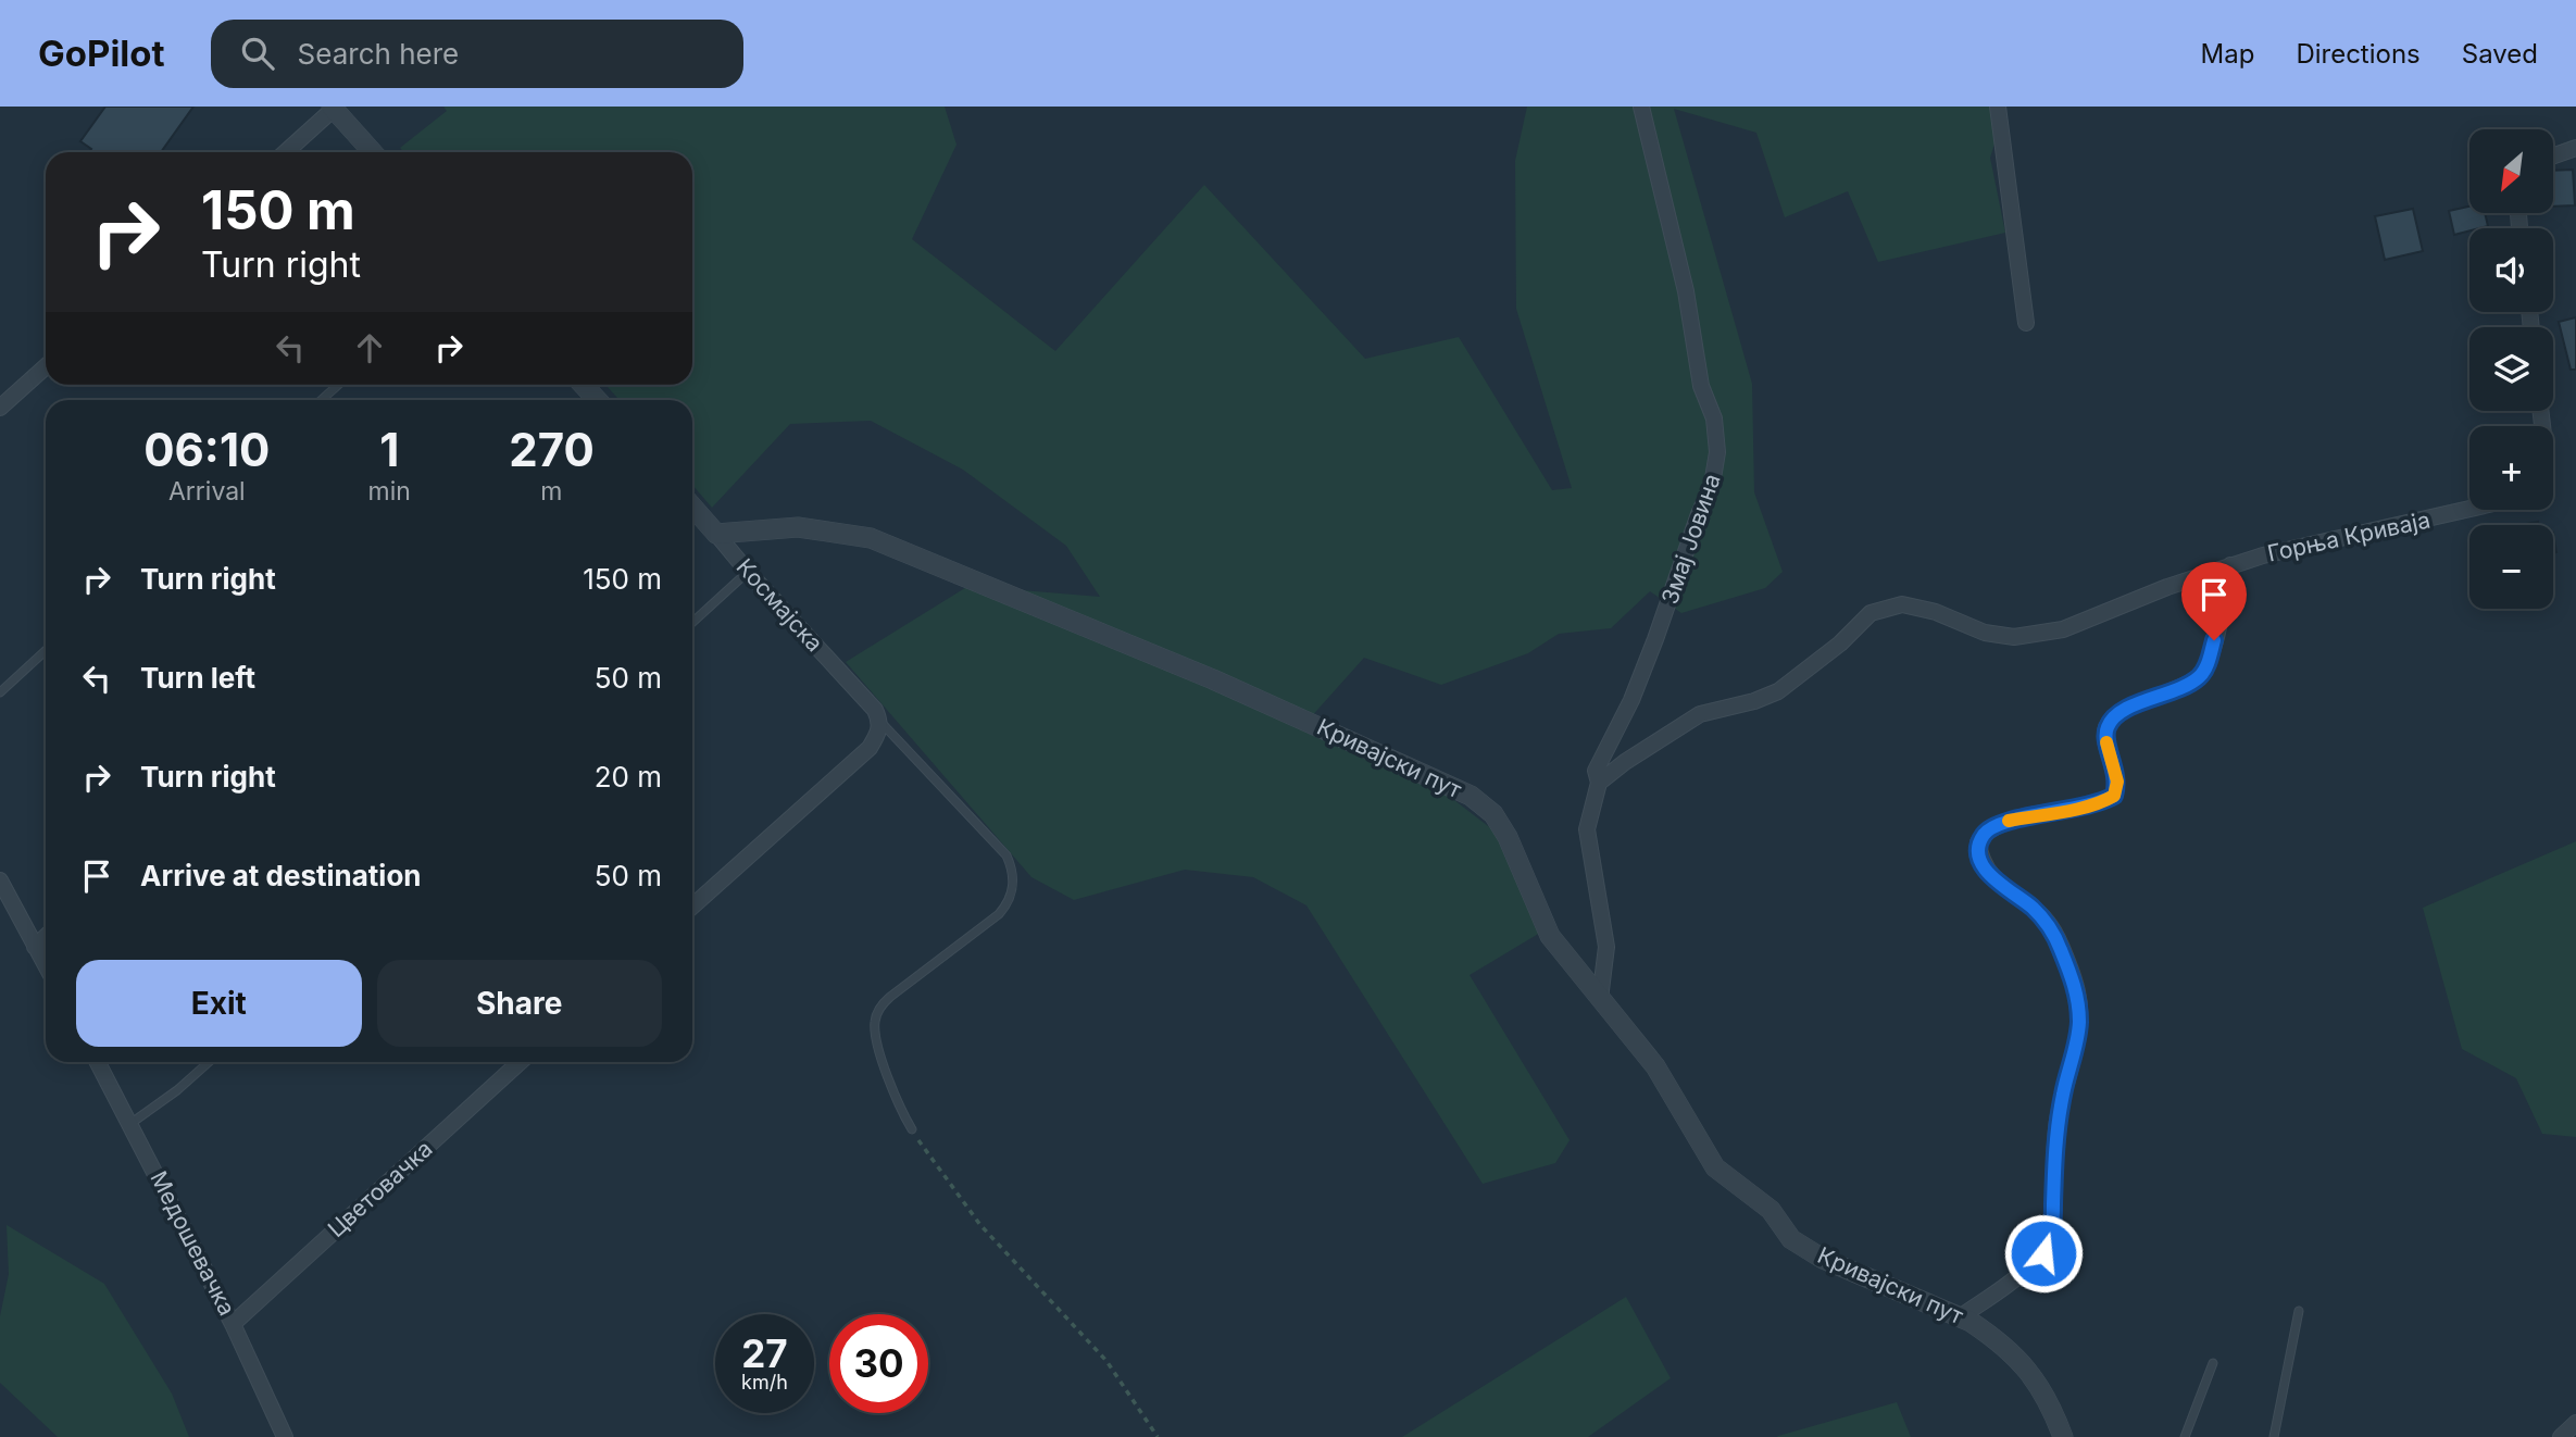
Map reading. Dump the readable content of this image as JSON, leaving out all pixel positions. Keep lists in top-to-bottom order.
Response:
{
  "streets": {
    "street": [
      "Горња Криваја",
      "Змај Јовина",
      "Космајска",
      "Кривајски пут",
      "Цветовачка",
      "Медошевачка"
    ]
  },
  "crossings": [
    ["Горња Криваја", "Змај Јовина"],
    ["Космајска", "Кривајски пут"],
    ["Цветовачка", "Медошевачка"]
  ],
  "north": "bottom left",
  "page": {
    "header": "GoPilot",
    "search": "Search here",
    "nav": ["Map", "Directions", "Saved"],
    "map_buttons": ["+", "−"],
    "turn": ["150 m", "Turn right"],
    "eta": [
      "06:10",
      "Arrival",
      "1",
      "min",
      "270",
      "m"
    ],
    "list": [
      {
        "name": "Turn right",
        "value": "150 m"
      },
      {
        "name": "Turn left",
        "value": "50 m"
      },
      {
        "name": "Turn right",
        "value": "20 m"
      },
      {
        "name": "Arrive at destination",
        "value": "50 m"
      }
    ],
    "buttons": ["Exit", "Share"],
    "speed": "27 km/h",
    "limit": "30"
  }
}
